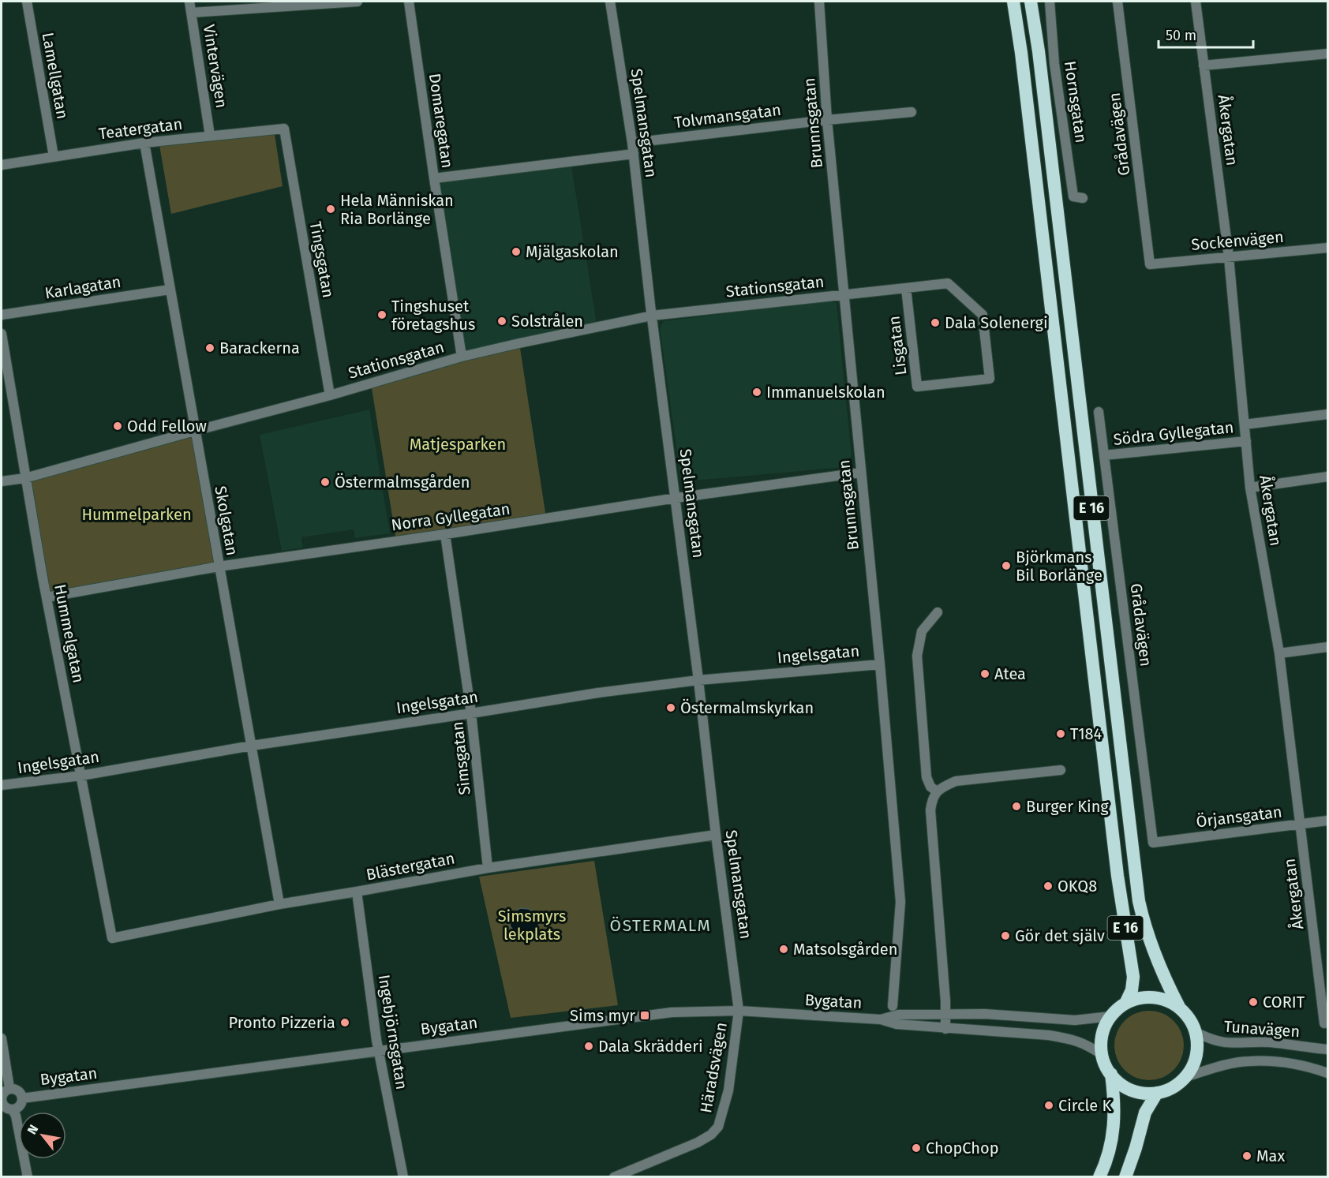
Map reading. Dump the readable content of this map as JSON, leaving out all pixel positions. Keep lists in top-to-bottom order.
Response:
{
  "streets": {
    "highway": ["E 16"],
    "street": [
      "Vintervägen",
      "Lamellgatan",
      "Hornsgatan",
      "Tolvmansgatan",
      "Domaregatan",
      "Spelmansgatan",
      "Brunnsgatan",
      "Teatergatan",
      "Åkergatan",
      "Grådavägen",
      "Sockenvägen",
      "Tingsgatan",
      "Stationsgatan",
      "Karlagatan",
      "Lisgatan",
      "Södra Gyllegatan",
      "Norra Gyllegatan",
      "Skolgatan",
      "Hummelgatan",
      "Ingelsgatan",
      "Simsgatan",
      "Örjansgatan",
      "Blästergatan",
      "Bygatan",
      "Tunavägen",
      "Ingebjörnsgatan",
      "Häradsvägen"
    ]
  },
  "crossings": [
    ["Vintervägen", "Teatergatan"],
    ["Lamellgatan", "Teatergatan"],
    ["Tolvmansgatan", "Spelmansgatan"],
    ["Tolvmansgatan", "Brunnsgatan"],
    ["Domaregatan", "Stationsgatan"],
    ["Spelmansgatan", "Stationsgatan"],
    ["Spelmansgatan", "Norra Gyllegatan"],
    ["Spelmansgatan", "Ingelsgatan"],
    ["Spelmansgatan", "Blästergatan"],
    ["Spelmansgatan", "Bygatan"],
    ["Spelmansgatan", "Häradsvägen"],
    ["Brunnsgatan", "Stationsgatan"],
    ["Brunnsgatan", "Norra Gyllegatan"],
    ["Brunnsgatan", "Ingelsgatan"],
    ["Teatergatan", "Tingsgatan"],
    ["Teatergatan", "Skolgatan"],
    ["Åkergatan", "Sockenvägen"],
    ["Åkergatan", "Södra Gyllegatan"],
    ["Åkergatan", "Örjansgatan"],
    ["Grådavägen", "Sockenvägen"],
    ["Grådavägen", "Södra Gyllegatan"],
    ["Grådavägen", "Örjansgatan"],
    ["Tingsgatan", "Stationsgatan"],
    ["Stationsgatan", "Lisgatan"],
    ["Stationsgatan", "Skolgatan"],
    ["Stationsgatan", "Hummelgatan"],
    ["Karlagatan", "Skolgatan"],
    ["E 16", "Bygatan"],
    ["E 16", "Tunavägen"],
    ["Norra Gyllegatan", "Skolgatan"],
    ["Norra Gyllegatan", "Hummelgatan"],
    ["Norra Gyllegatan", "Simsgatan"],
    ["Skolgatan", "Ingelsgatan"],
    ["Skolgatan", "Blästergatan"],
    ["Hummelgatan", "Ingelsgatan"],
    ["Hummelgatan", "Blästergatan"],
    ["Ingelsgatan", "Simsgatan"],
    ["Simsgatan", "Blästergatan"],
    ["Blästergatan", "Ingebjörnsgatan"],
    ["Bygatan", "Tunavägen"],
    ["Bygatan", "Ingebjörnsgatan"],
    ["Bygatan", "Häradsvägen"]
  ],
  "districts": ["ÖSTERMALM"],
  "parks": ["Matjesparken", "Hummelparken", "Simsmyrs lekplats"],
  "places": {
    "other": [
      "Hela Människan Ria Borlänge",
      "Mjälgaskolan",
      "Tingshuset företagshus",
      "Solstrålen",
      "Dala Solenergi",
      "Barackerna",
      "Immanuelskolan",
      "Odd Fellow",
      "Östermalmsgården",
      "Björkmans Bil Borlänge",
      "Atea",
      "Östermalmskyrkan",
      "T184",
      "Burger King",
      "OKQ8",
      "Gör det själv",
      "Matsolsgården",
      "CORIT",
      "Pronto Pizzeria",
      "Dala Skrädderi",
      "Circle K",
      "ChopChop",
      "Max"
    ],
    "transit": ["Sims myr"]
  },
  "scale_bar": "50 m",
  "north": "top left"
}
